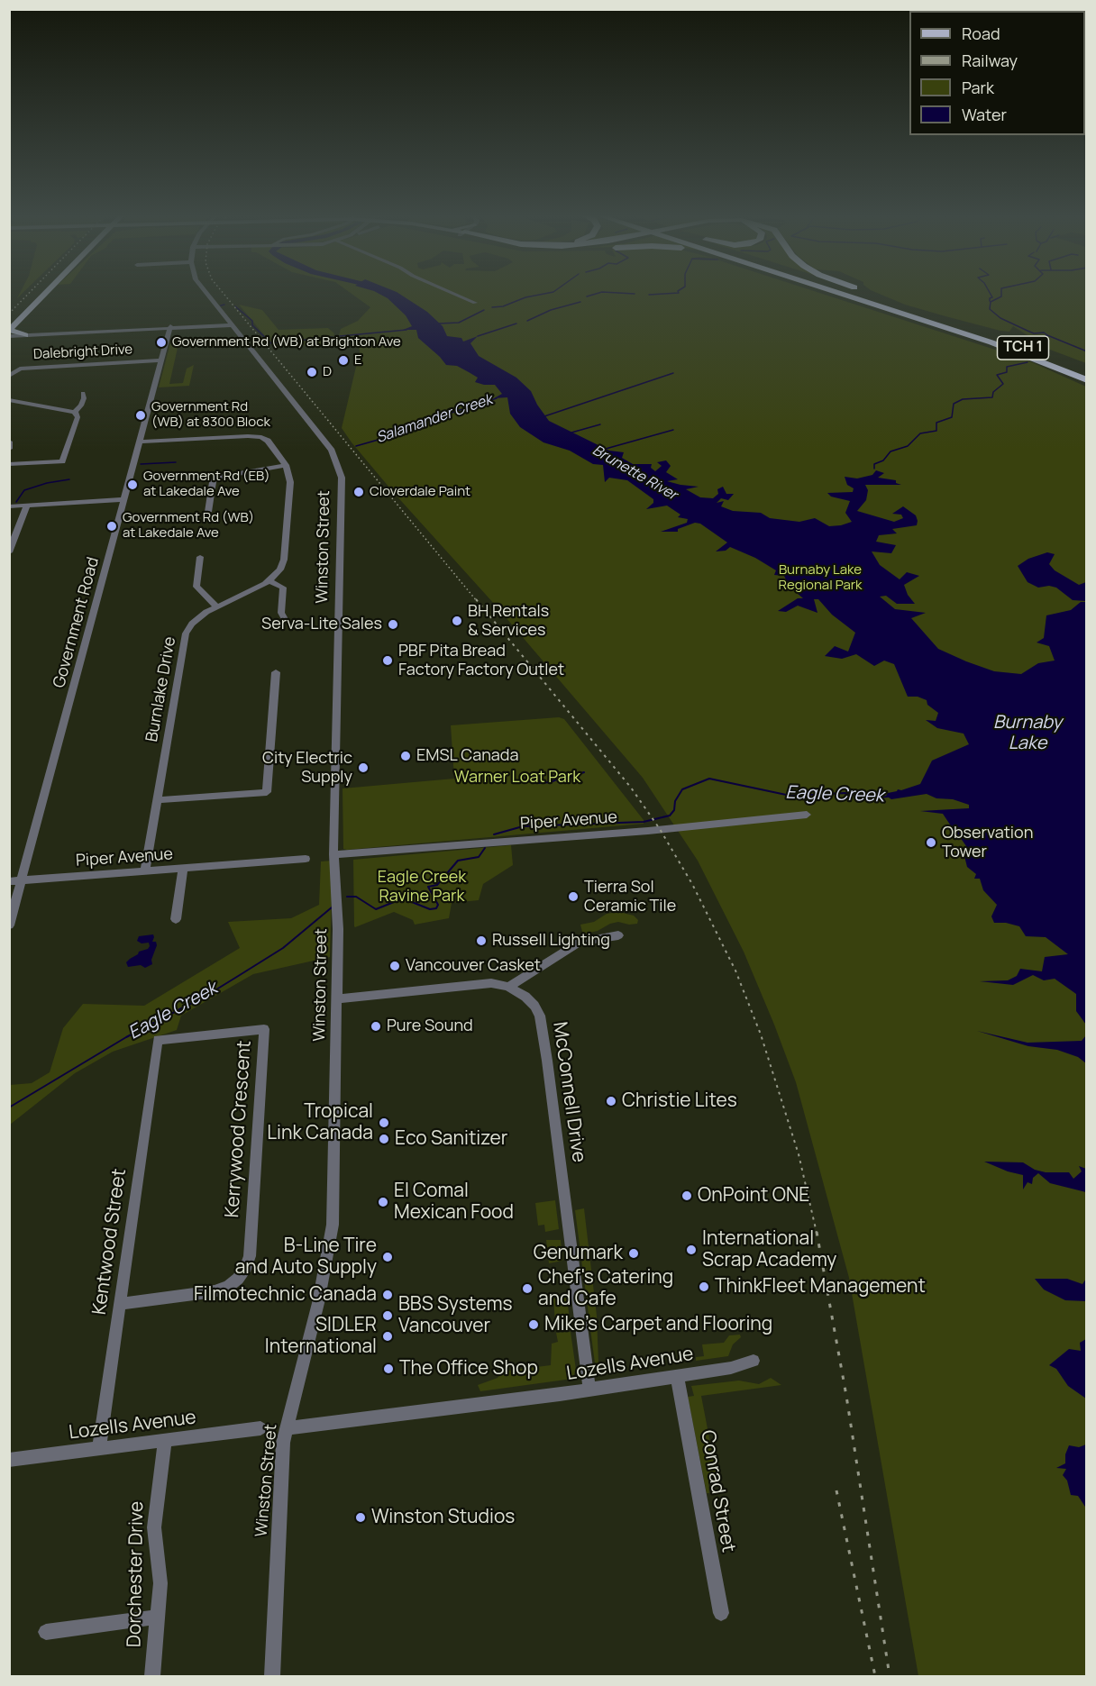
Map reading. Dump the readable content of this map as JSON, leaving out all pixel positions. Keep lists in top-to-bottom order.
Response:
{
  "streets": {
    "highway": ["TCH 1"],
    "street": [
      "Dalebright Drive",
      "Winston Street",
      "Government Road",
      "Burnlake Drive",
      "Piper Avenue",
      "McConnell Drive",
      "Kerrywood Crescent",
      "Kentwood Street",
      "Lozells Avenue",
      "Conrad Street",
      "Dorchester Drive"
    ]
  },
  "crossings": [
    ["Dalebright Drive", "Government Road"],
    ["Winston Street", "Piper Avenue"],
    ["Winston Street", "McConnell Drive"],
    ["Winston Street", "Lozells Avenue"],
    ["Government Road", "Piper Avenue"],
    ["Burnlake Drive", "Piper Avenue"],
    ["McConnell Drive", "Lozells Avenue"],
    ["Kerrywood Crescent", "Kentwood Street"],
    ["Kentwood Street", "Lozells Avenue"],
    ["Lozells Avenue", "Conrad Street"],
    ["Lozells Avenue", "Dorchester Drive"]
  ],
  "water": [
    "Salamander Creek",
    "Brunette River",
    "Burnaby Lake",
    "Eagle Creek"
  ],
  "parks": ["Burnaby Lake Regional Park", "Warner Loat Park", "Eagle Creek Ravine Park"],
  "places": [
    "Government Rd (WB) at Brighton Ave",
    "E",
    "D",
    "Government Rd (WB) at 8300 Block",
    "Government Rd (EB) at Lakedale Ave",
    "Cloverdale Paint",
    "Government Rd (WB) at Lakedale Ave",
    "BH Rentals & Services",
    "Serva-Lite Sales",
    "PBF Pita Bread Factory Factory Outlet",
    "EMSL Canada",
    "City Electric Supply",
    "Observation Tower",
    "Tierra Sol Ceramic Tile",
    "Russell Lighting",
    "Vancouver Casket",
    "Pure Sound",
    "Christie Lites",
    "Tropical Link Canada",
    "Eco Sanitizer",
    "OnPoint ONE",
    "El Comal Mexican Food",
    "International Scrap Academy",
    "Genumark",
    "B-Line Tire and Auto Supply",
    "ThinkFleet Management",
    "Chef's Catering and Cafe",
    "Filmotechnic Canada",
    "BBS Systems Vancouver",
    "Mike’s Carpet and Flooring",
    "SIDLER International",
    "The Office Shop",
    "Winston Studios"
  ],
  "legend": [
    "Road",
    "Railway",
    "Park",
    "Water"
  ]
}
